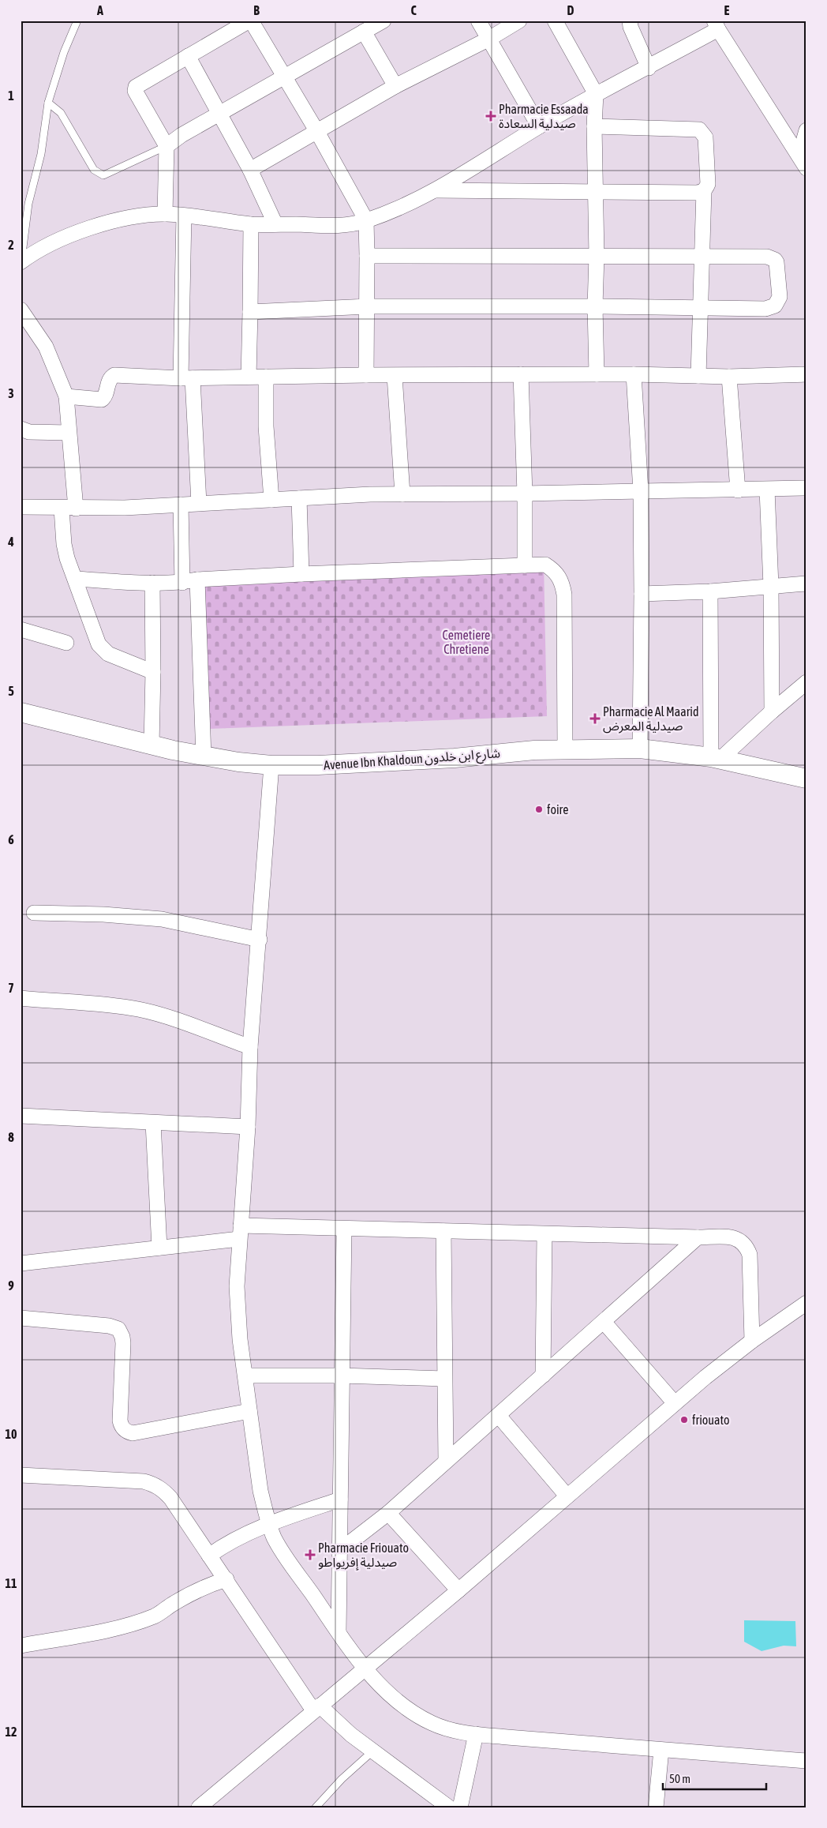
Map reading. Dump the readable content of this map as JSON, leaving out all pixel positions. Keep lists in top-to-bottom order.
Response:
{
  "streets": {
    "street": ["Avenue Ibn Khaldoun شارع ابن خلدون"]
  },
  "parks": ["Cemetiere Chretiene"],
  "places": {
    "health": ["Pharmacie Essaada صيدلية السعادة", "Pharmacie Al Maarid صيدلية المعرض", "Pharmacie Friouato صيدلية إفريواطو"],
    "other": ["foire", "friouato"]
  },
  "scale_bar": "50 m",
  "grid": {
    "columns": [
      "A",
      "B",
      "C",
      "D",
      "E"
    ],
    "rows": [
      "1",
      "2",
      "3",
      "4",
      "5",
      "6",
      "7",
      "8",
      "9",
      "10",
      "11",
      "12"
    ]
  }
}
